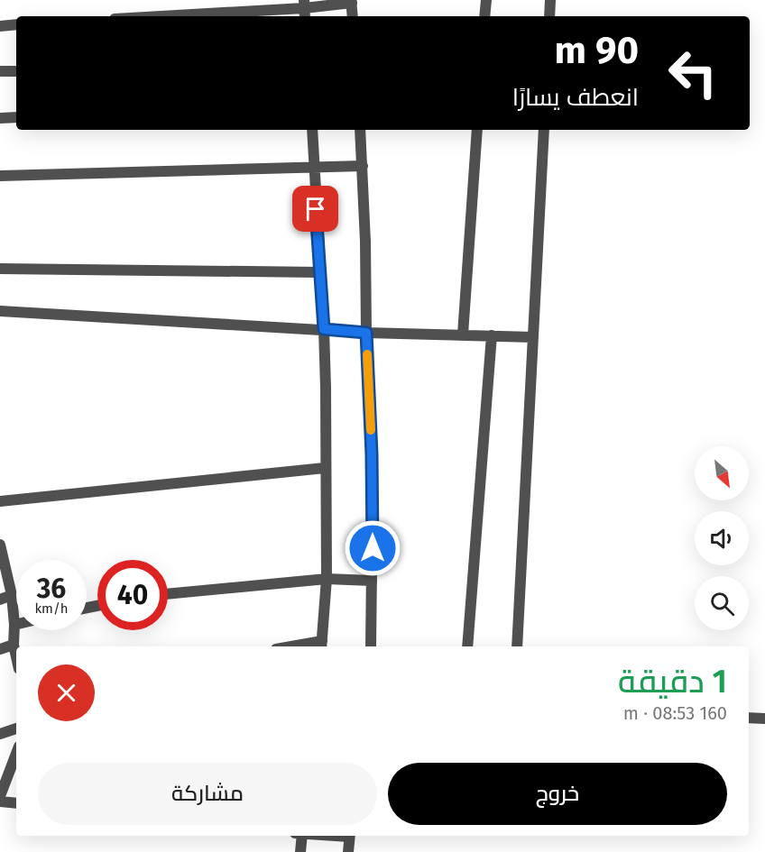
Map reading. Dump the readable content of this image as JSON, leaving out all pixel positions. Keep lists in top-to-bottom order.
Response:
{
  "north": "bottom right",
  "page": {
    "turn": ["90 m", "انعطف يسارًا"],
    "speed": "36 km/h",
    "limit": "40",
    "heading": ["1 دقيقة", "160 m · 08:53"],
    "buttons": ["خروج", "مشاركة"]
  }
}
